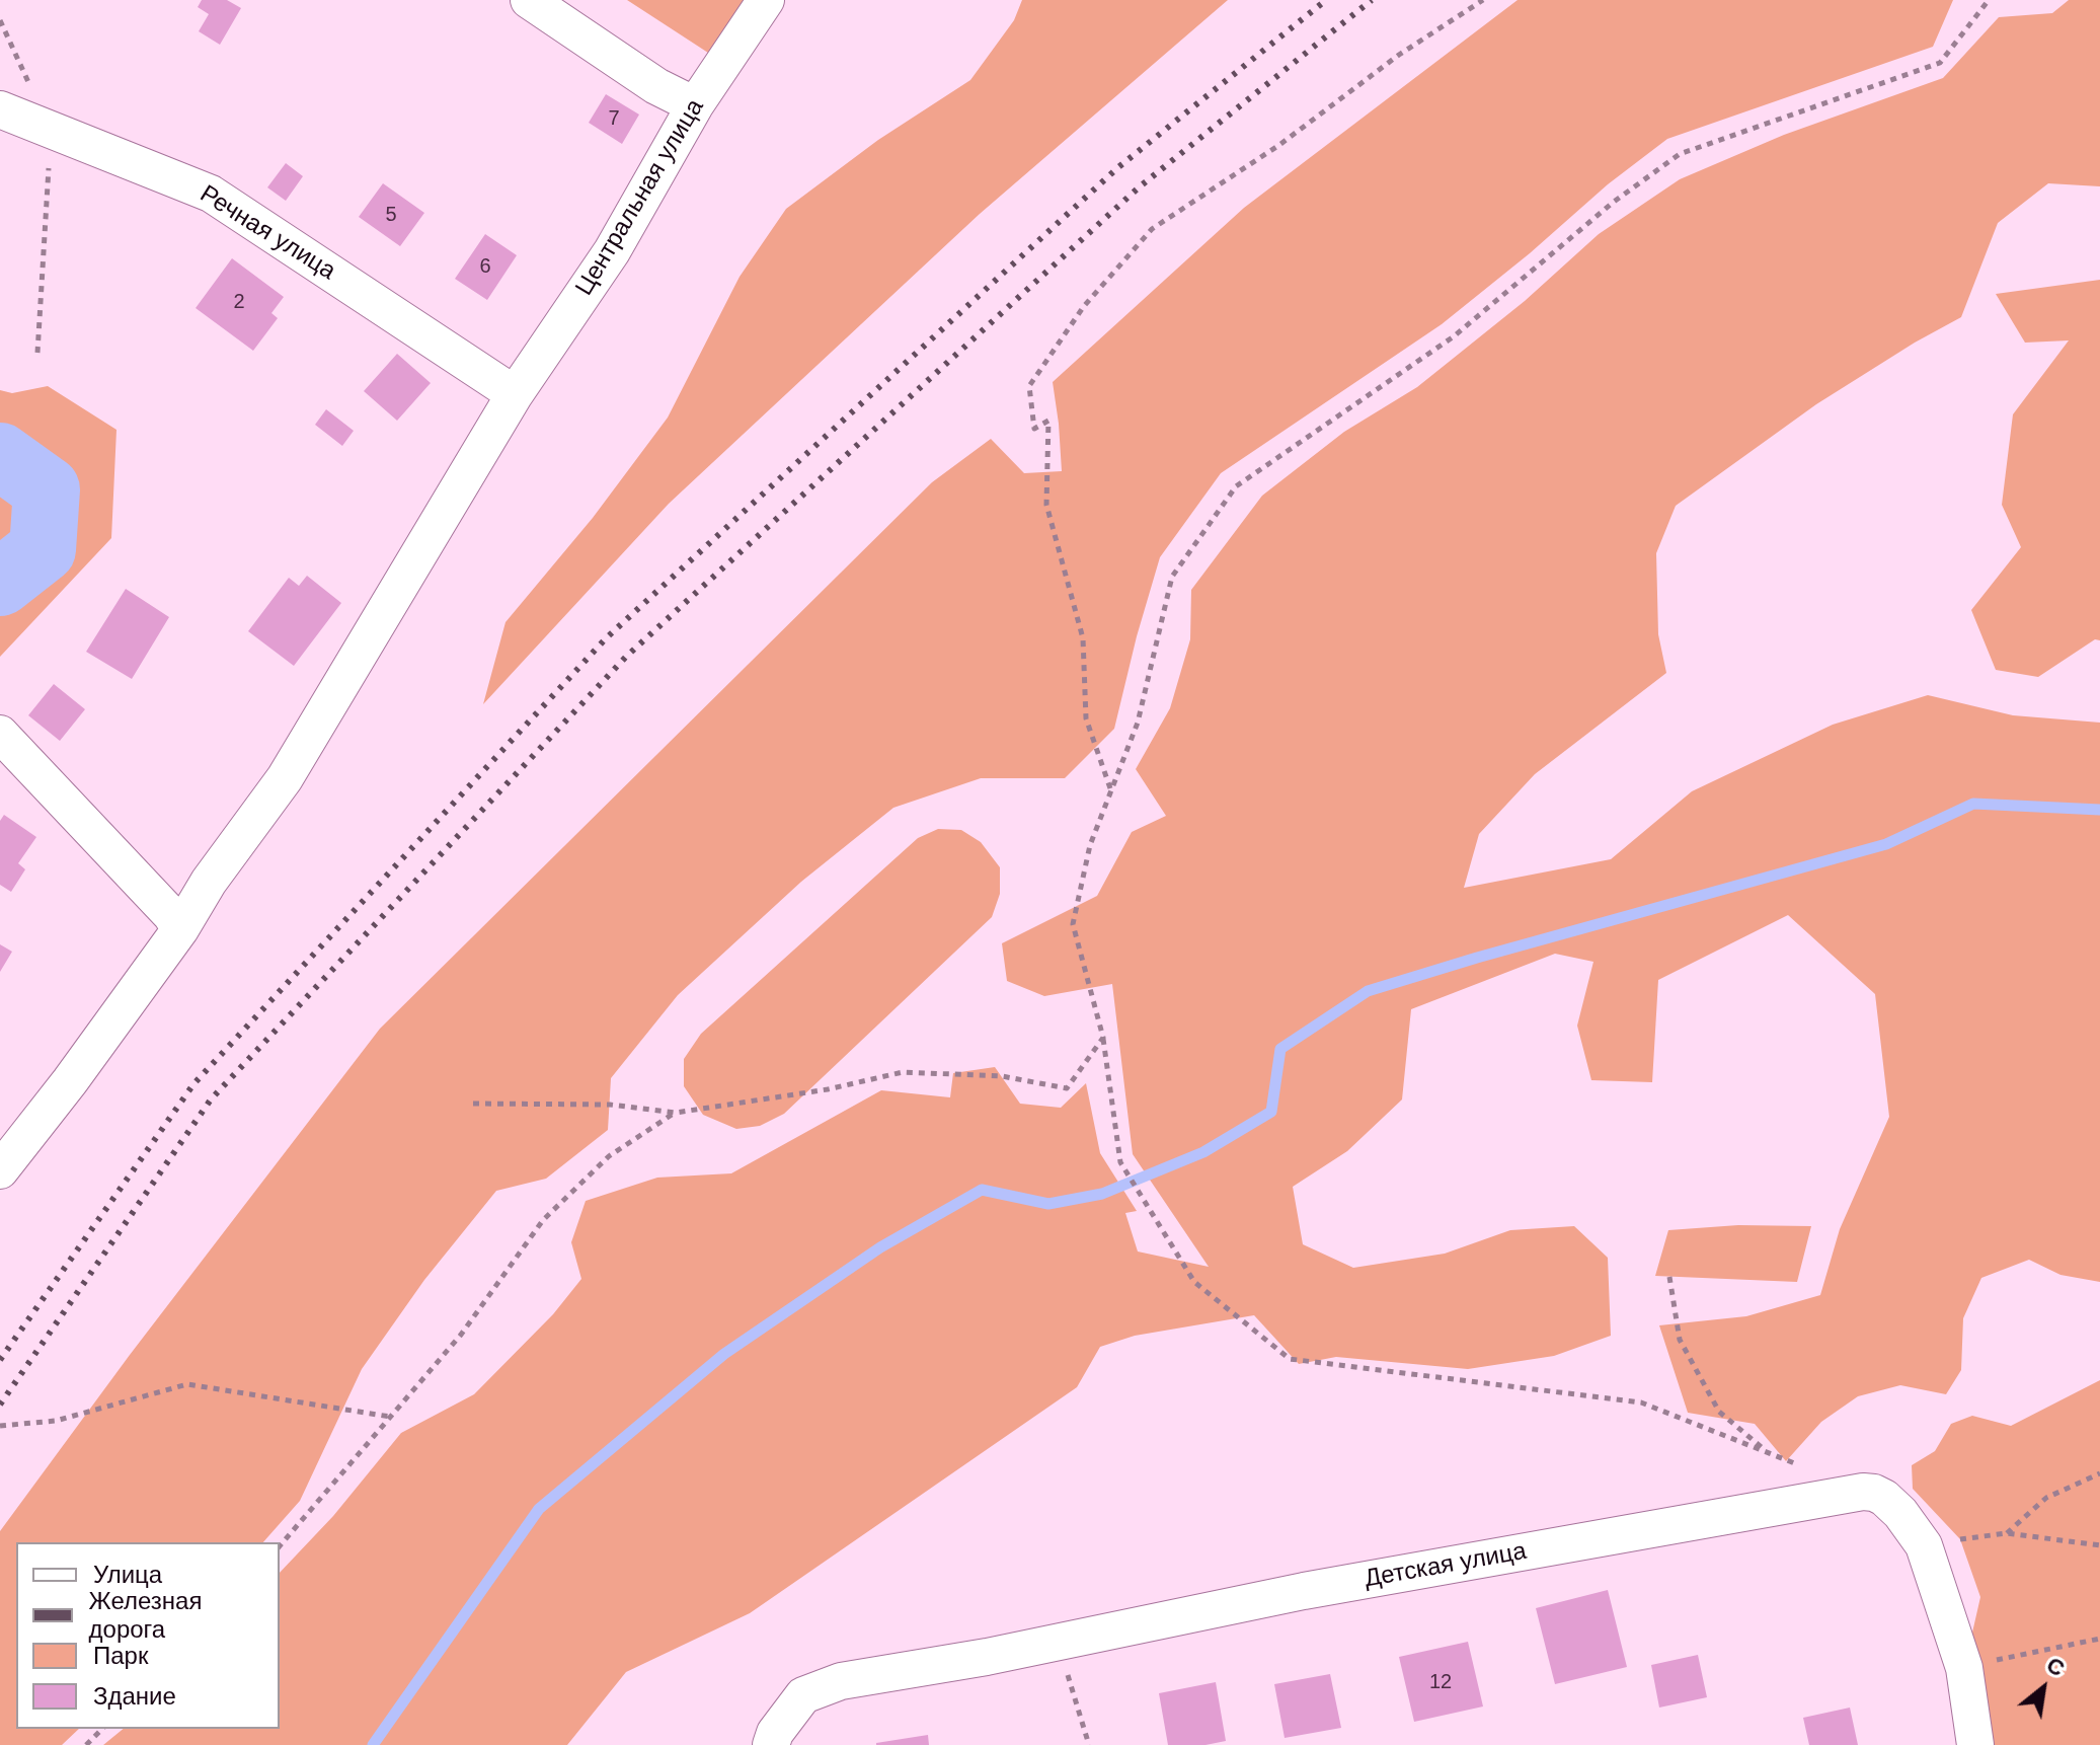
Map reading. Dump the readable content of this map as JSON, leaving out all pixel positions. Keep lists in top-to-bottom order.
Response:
{
  "streets": {
    "street": ["Центральная улица", "Речная улица", "Детская улица"]
  },
  "crossings": [
    ["Центральная улица", "Речная улица"]
  ],
  "house_numbers": [
    "7",
    "5",
    "6",
    "2",
    "12"
  ],
  "legend": [
    "Улица",
    "Железная дорога",
    "Парк",
    "Здание"
  ],
  "north": "top right"
}
